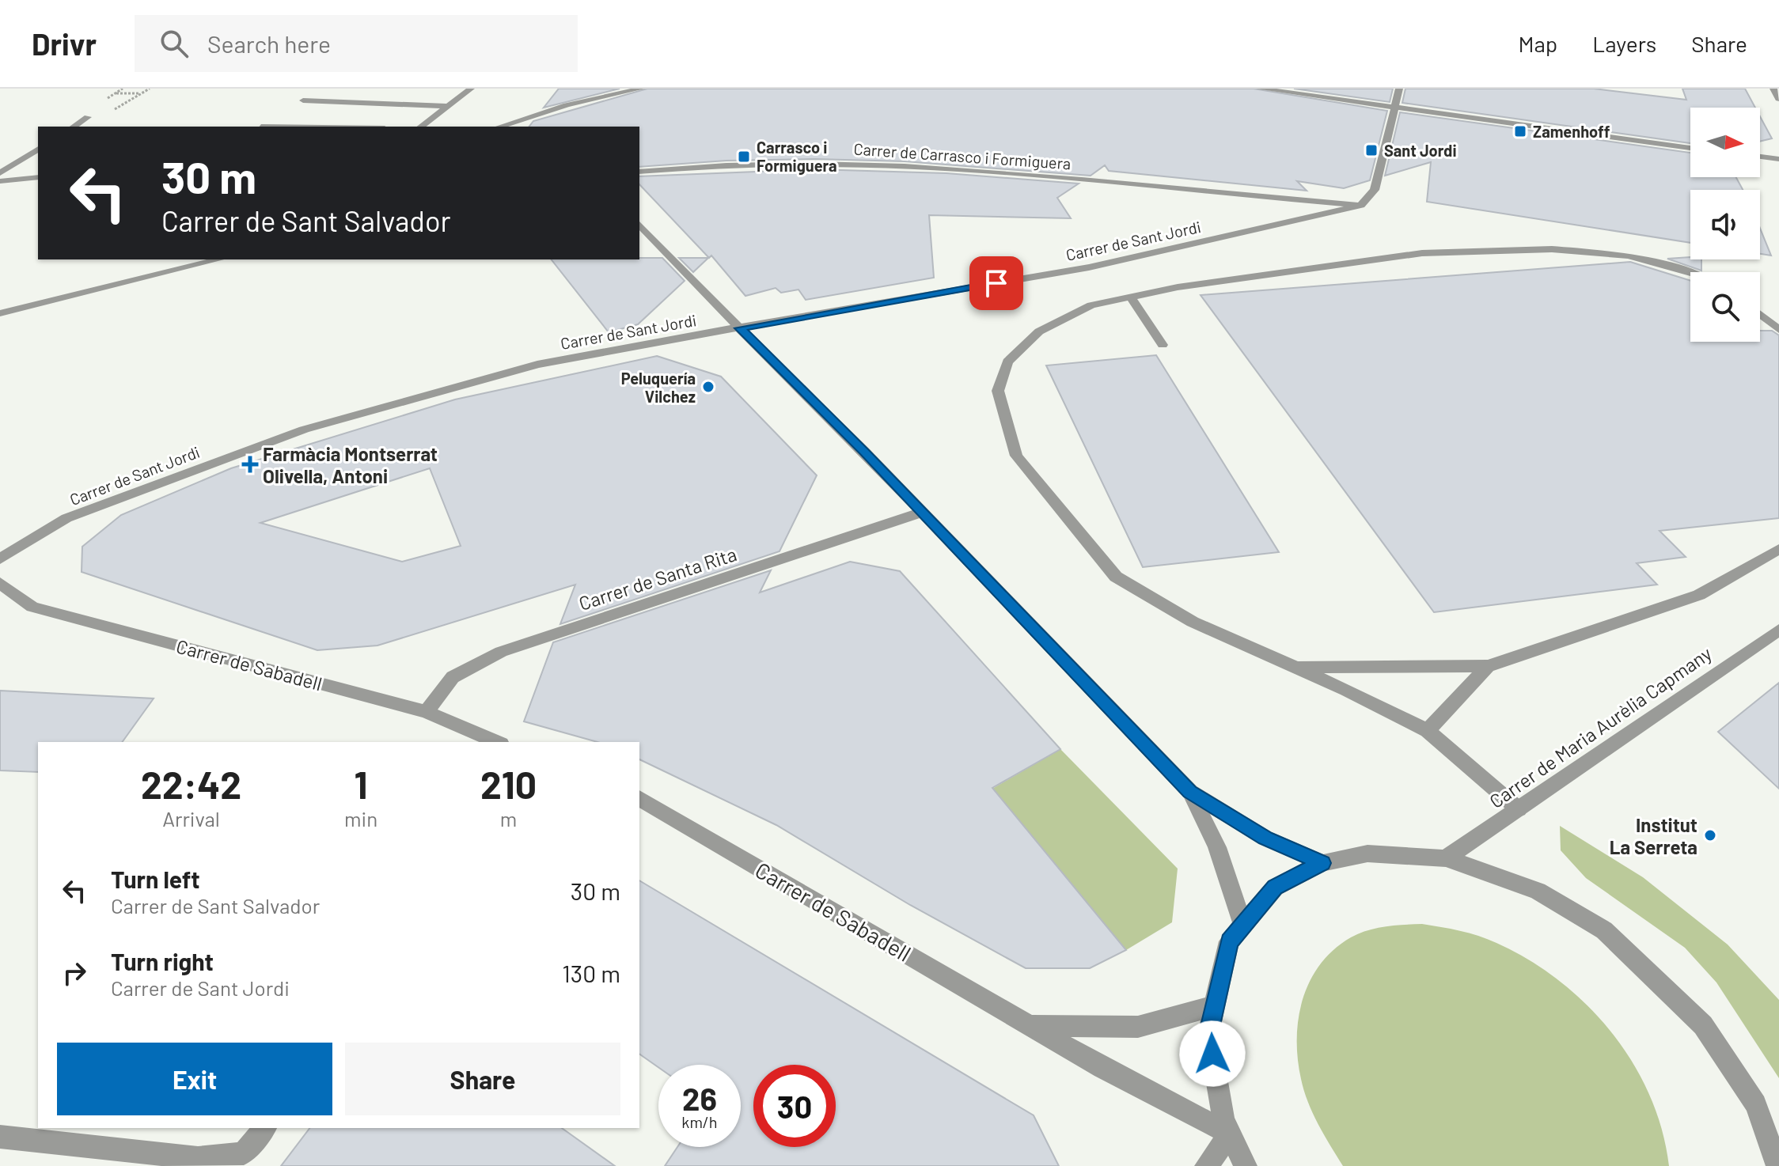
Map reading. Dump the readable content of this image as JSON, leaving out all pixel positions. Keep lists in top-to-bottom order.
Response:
{
  "streets": {
    "street": [
      "Carrer de Carrasco i Formiguera",
      "Carrer de Sant Jordi",
      "Carrer de Santa Rita",
      "Carrer de Sabadell",
      "Carrer de Maria Aurèlia Capmany"
    ]
  },
  "crossings": [
    ["Carrer de Carrasco i Formiguera", "Carrer de Sant Jordi"],
    ["Carrer de Santa Rita", "Carrer de Sabadell"]
  ],
  "places": {
    "transit": ["Zamenhoff", "Sant Jordi", "Carrasco i Formiguera"],
    "other": ["Peluquería Vilchez", "Institut La Serreta"],
    "health": ["Farmàcia Montserrat Olivella, Antoni"]
  },
  "north": "right",
  "page": {
    "header": "Drivr",
    "search": "Search here",
    "nav": ["Map", "Layers", "Share"],
    "turn": ["30 m", "Carrer de Sant Salvador"],
    "eta": [
      "22:42",
      "Arrival",
      "1",
      "min",
      "210",
      "m"
    ],
    "list": [
      {
        "name": "Turn left",
        "note": "Carrer de Sant Salvador",
        "value": "30 m"
      },
      {
        "name": "Turn right",
        "note": "Carrer de Sant Jordi",
        "value": "130 m"
      }
    ],
    "buttons": ["Exit", "Share"],
    "speed": "26 km/h",
    "limit": "30"
  }
}
